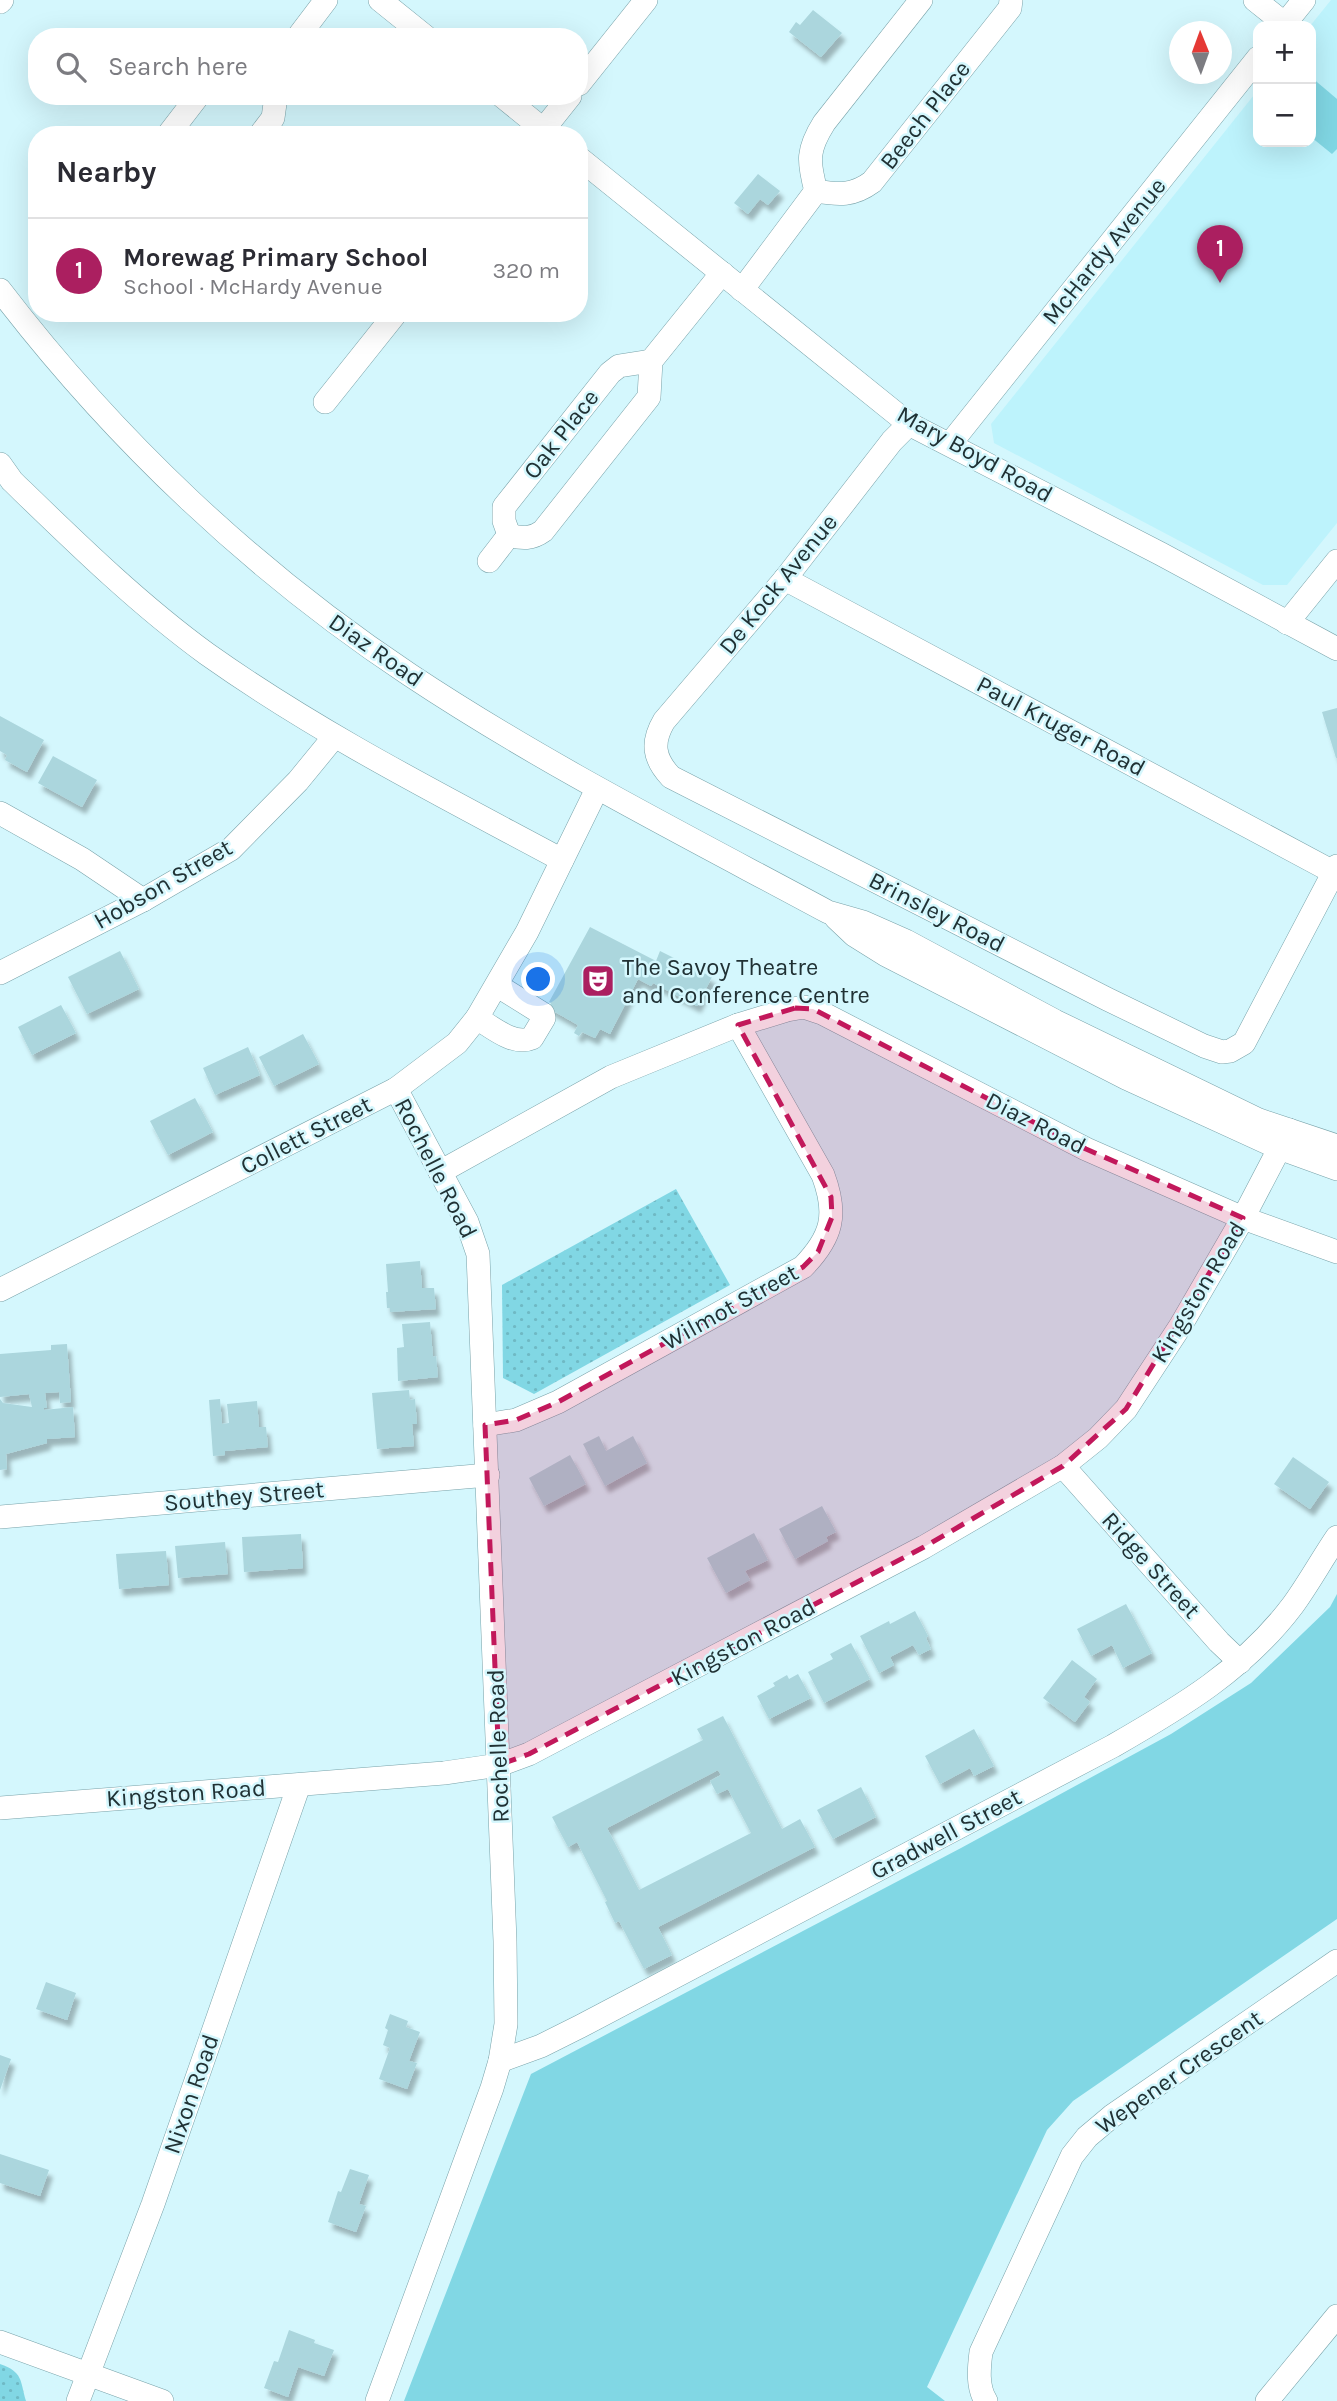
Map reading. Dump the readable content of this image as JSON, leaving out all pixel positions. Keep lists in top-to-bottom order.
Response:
{
  "streets": {
    "street": [
      "Beech Place",
      "McHardy Avenue",
      "Oak Place",
      "Mary Boyd Road",
      "De Kock Avenue",
      "Diaz Road",
      "Paul Kruger Road",
      "Hobson Street",
      "Brinsley Road",
      "Collett Street",
      "Rochelle Road",
      "Kingston Road",
      "Wilmot Street",
      "Southey Street",
      "Ridge Street",
      "Gradwell Street",
      "Wepener Crescent",
      "Nixon Road"
    ]
  },
  "crossings": [
    ["McHardy Avenue", "Mary Boyd Road"],
    ["Mary Boyd Road", "De Kock Avenue"],
    ["De Kock Avenue", "Paul Kruger Road"],
    ["De Kock Avenue", "Brinsley Road"],
    ["Diaz Road", "Collett Street"],
    ["Diaz Road", "Kingston Road"],
    ["Diaz Road", "Wilmot Street"],
    ["Paul Kruger Road", "Brinsley Road"],
    ["Collett Street", "Rochelle Road"],
    ["Rochelle Road", "Kingston Road"],
    ["Rochelle Road", "Wilmot Street"],
    ["Rochelle Road", "Southey Street"],
    ["Rochelle Road", "Gradwell Street"],
    ["Kingston Road", "Ridge Street"],
    ["Kingston Road", "Nixon Road"],
    ["Ridge Street", "Gradwell Street"]
  ],
  "places": {
    "theatre": ["The Savoy Theatre and Conference Centre"]
  },
  "north": "top",
  "page": {
    "map_buttons": ["+", "−"],
    "search": "Search here",
    "heading": "Nearby",
    "list": [
      {
        "mark": "1",
        "name": "Morewag Primary School",
        "note": "School · McHardy Avenue",
        "value": "320 m"
      }
    ],
    "pins": "1"
  }
}
